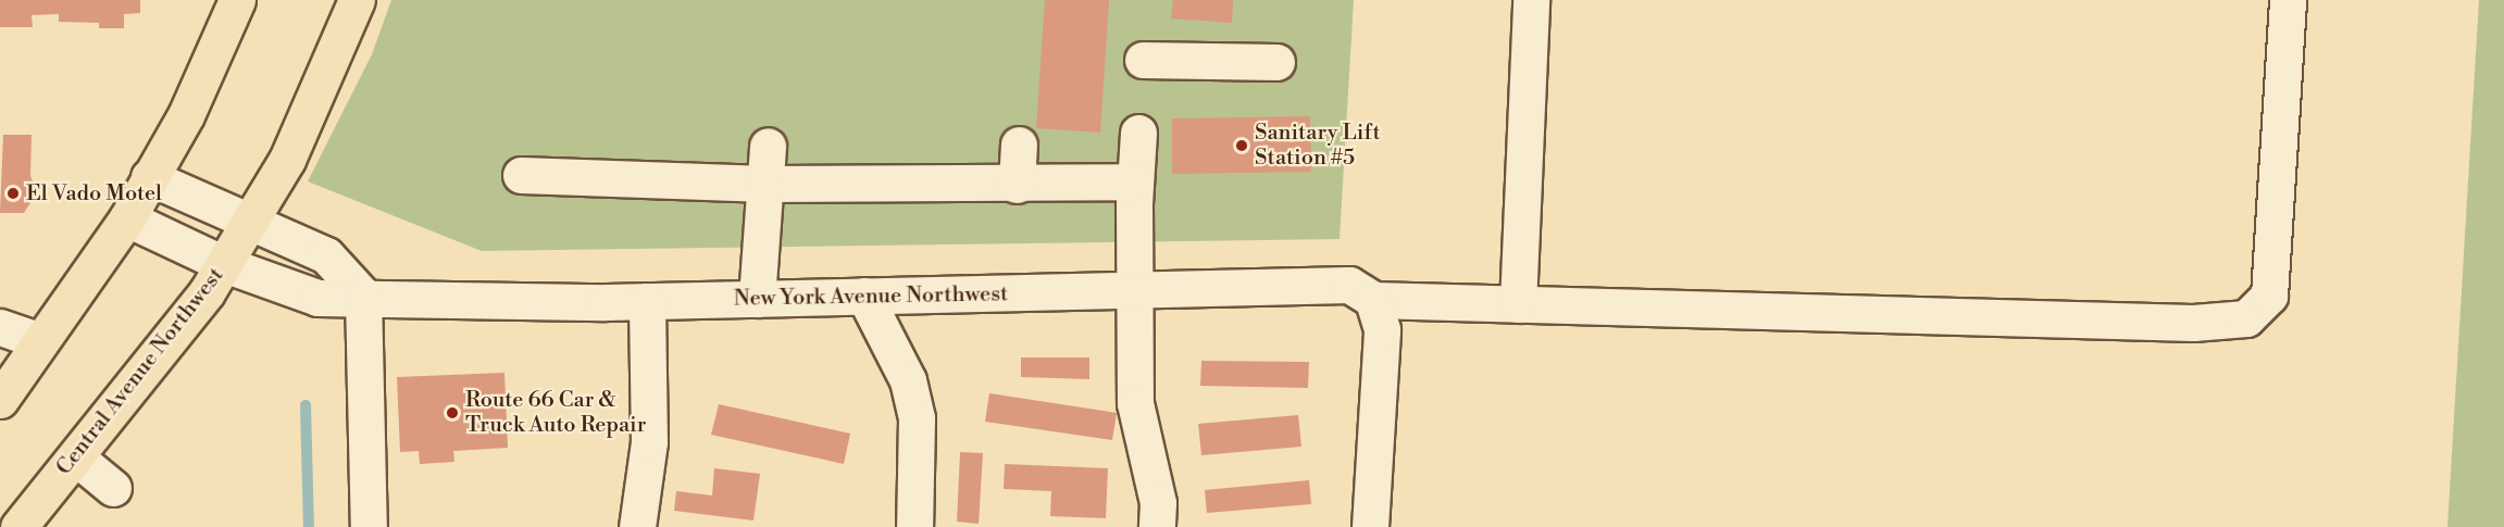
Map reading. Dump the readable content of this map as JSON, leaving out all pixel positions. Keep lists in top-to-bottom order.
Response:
{
  "streets": {
    "main road": ["Central Avenue Northwest"],
    "street": ["New York Avenue Northwest"]
  },
  "crossings": [
    ["New York Avenue Northwest", "Central Avenue Northwest"]
  ],
  "places": ["Sanitary Lift Station #5", "El Vado Motel", "Route 66 Car & Truck Auto Repair"]
}
